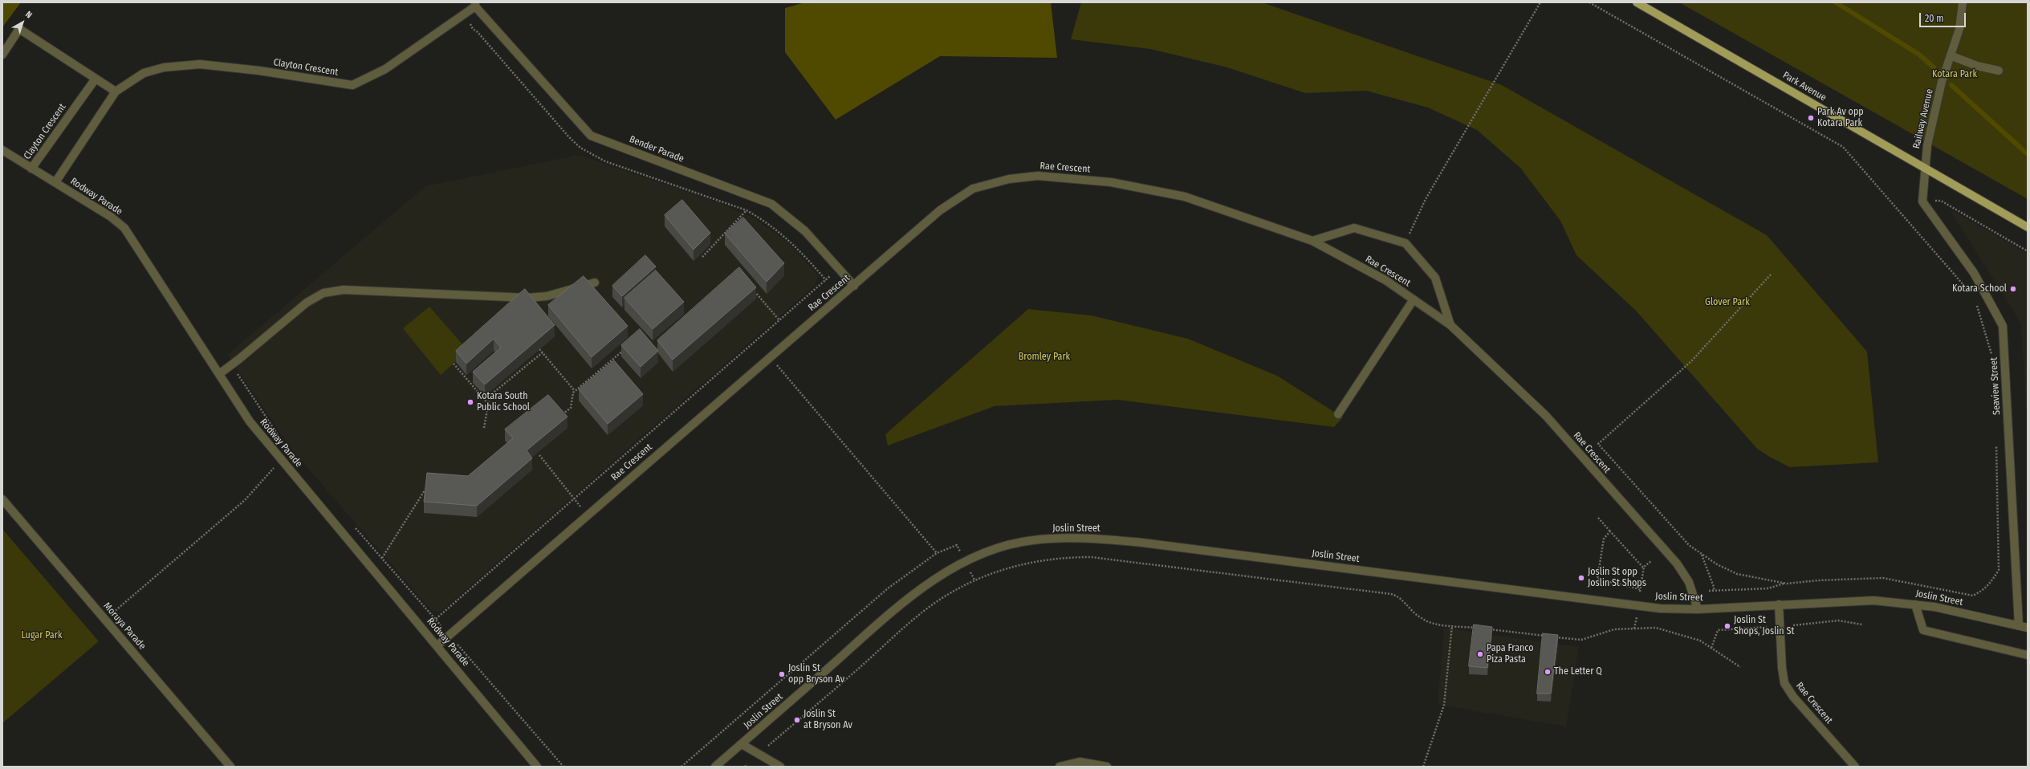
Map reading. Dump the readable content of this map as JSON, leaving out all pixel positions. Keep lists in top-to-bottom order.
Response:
{
  "streets": {
    "main road": ["Park Avenue"],
    "street": [
      "Clayton Crescent",
      "Railway Avenue",
      "Bender Parade",
      "Rae Crescent",
      "Rodway Parade",
      "Seaview Street",
      "Joslin Street",
      "Moruya Parade"
    ]
  },
  "crossings": [
    ["Clayton Crescent", "Bender Parade"],
    ["Clayton Crescent", "Rodway Parade"],
    ["Park Avenue", "Railway Avenue"],
    ["Bender Parade", "Rae Crescent"],
    ["Rae Crescent", "Rodway Parade"],
    ["Rae Crescent", "Joslin Street"],
    ["Seaview Street", "Joslin Street"]
  ],
  "parks": [
    "Kotara Park",
    "Glover Park",
    "Bromley Park",
    "Lugar Park"
  ],
  "places": [
    "Park Av opp Kotara Park",
    "Kotara School",
    "Kotara South Public School",
    "Joslin St opp Joslin St Shops",
    "Joslin St Shops, Joslin St",
    "Papa Franco Piza Pasta",
    "The Letter Q",
    "Joslin St opp Bryson Av",
    "Joslin St at Bryson Av"
  ],
  "scale_bar": "20 m",
  "north": "top right"
}
